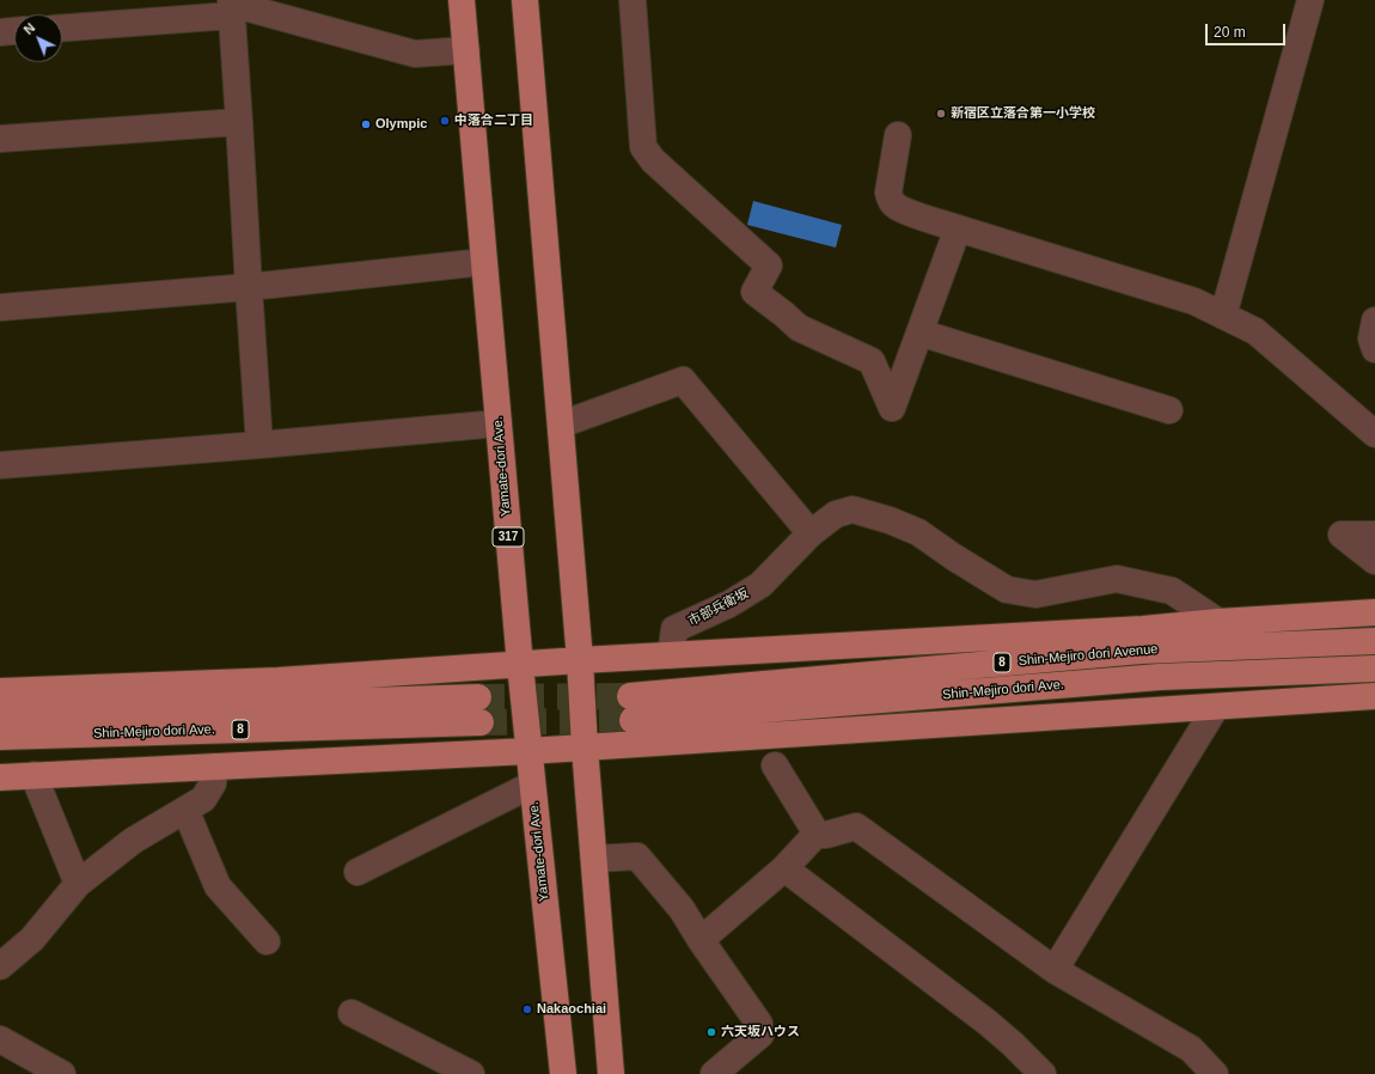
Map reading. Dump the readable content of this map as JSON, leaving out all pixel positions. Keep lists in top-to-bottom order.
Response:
{
  "streets": {
    "main road": [
      "Yamate-dori Ave.",
      "317",
      "Shin-Mejiro dori Avenue",
      "8",
      "Shin-Mejiro dori Ave."
    ],
    "street": ["市部兵衛坂"]
  },
  "crossings": [
    ["Shin-Mejiro dori Avenue", "Shin-Mejiro dori Ave."]
  ],
  "places": [
    "新宿区立落合第一小学校",
    "中落合二丁目",
    "Olympic",
    "Nakaochiai",
    "六天坂ハウス"
  ],
  "scale_bar": "20 m",
  "north": "top left"
}
